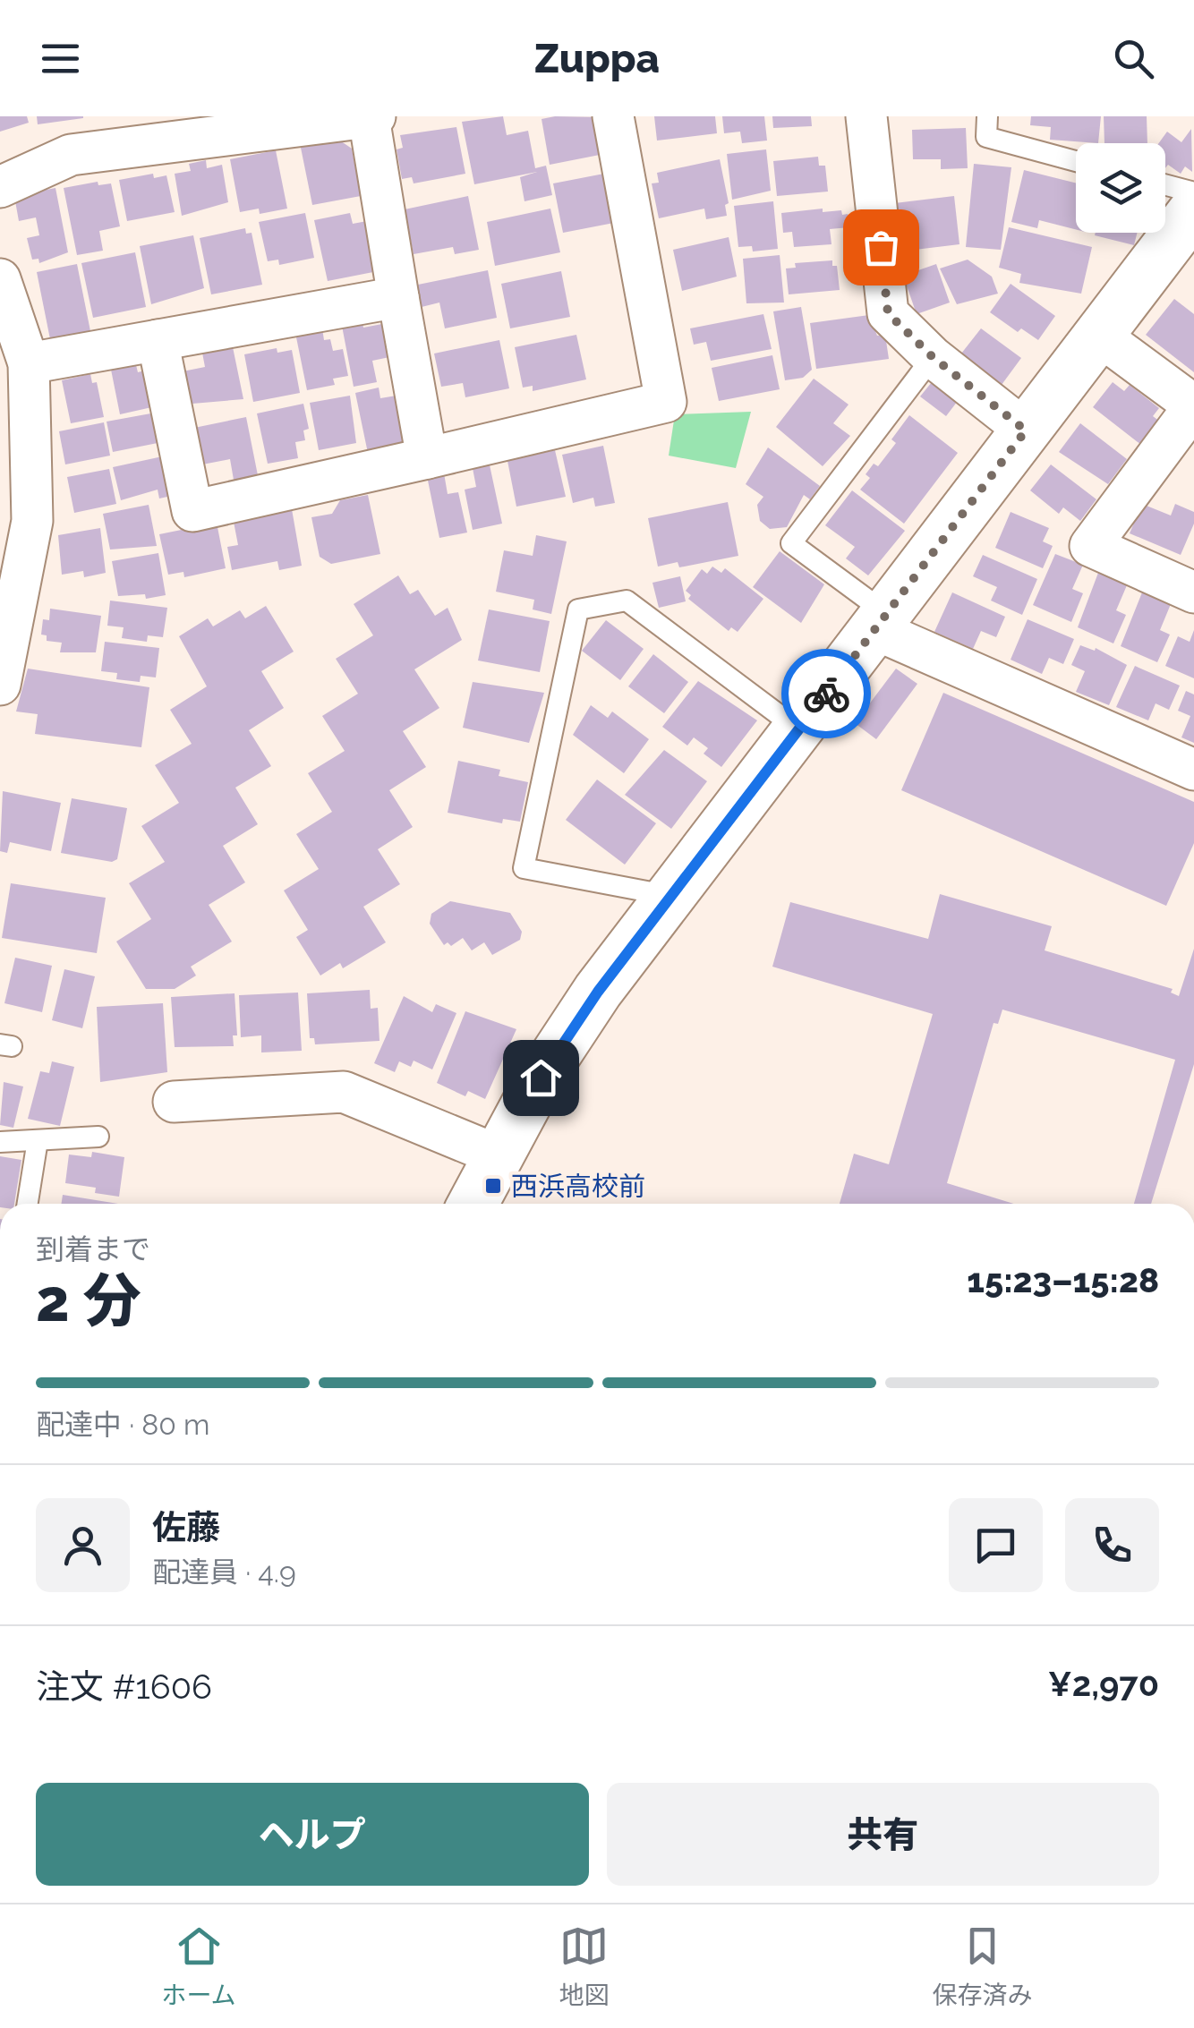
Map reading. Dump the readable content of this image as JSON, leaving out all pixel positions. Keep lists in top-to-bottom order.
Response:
{
  "places": {
    "transit": ["西浜高校前"]
  },
  "page": {
    "header": "Zuppa",
    "heading": ["2 分", "到着まで", "15:23–15:28"],
    "panel": [
      "佐藤",
      "配達員 · 4.9",
      "注文 #1606",
      "¥2,970"
    ],
    "bar": "配達中 · 80 m",
    "buttons": ["ヘルプ", "共有"],
    "tabs": ["ホーム", "地図", "保存済み"]
  }
}
